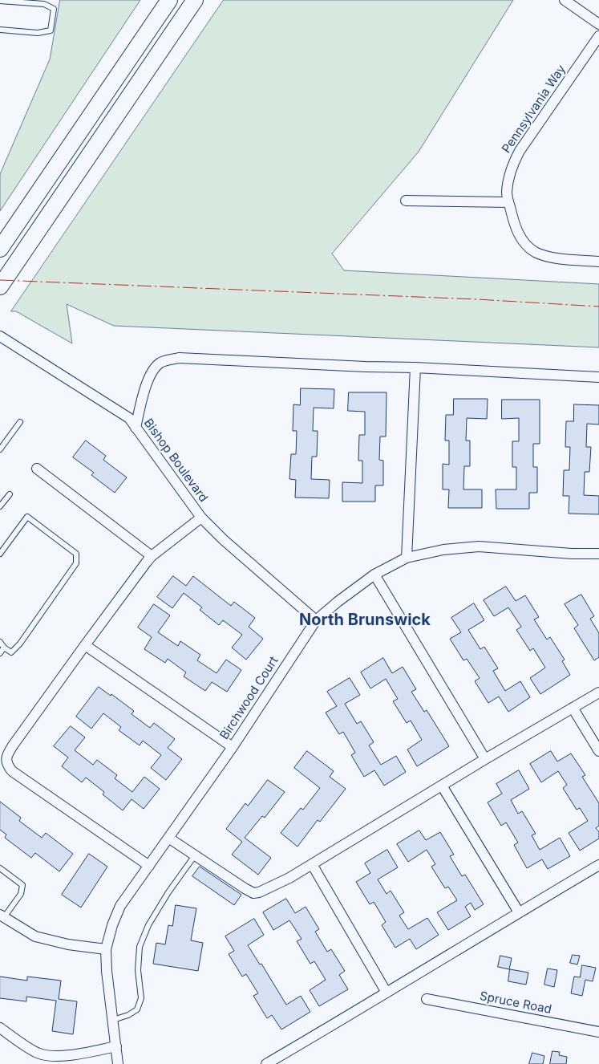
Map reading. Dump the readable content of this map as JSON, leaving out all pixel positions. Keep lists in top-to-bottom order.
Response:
{
  "streets": {
    "street": [
      "Pennsylvania Way",
      "Bishop Boulevard",
      "Birchwood Court",
      "Spruce Road"
    ]
  },
  "crossings": [
    ["Bishop Boulevard", "Birchwood Court"]
  ],
  "districts": ["North Brunswick"]
}
